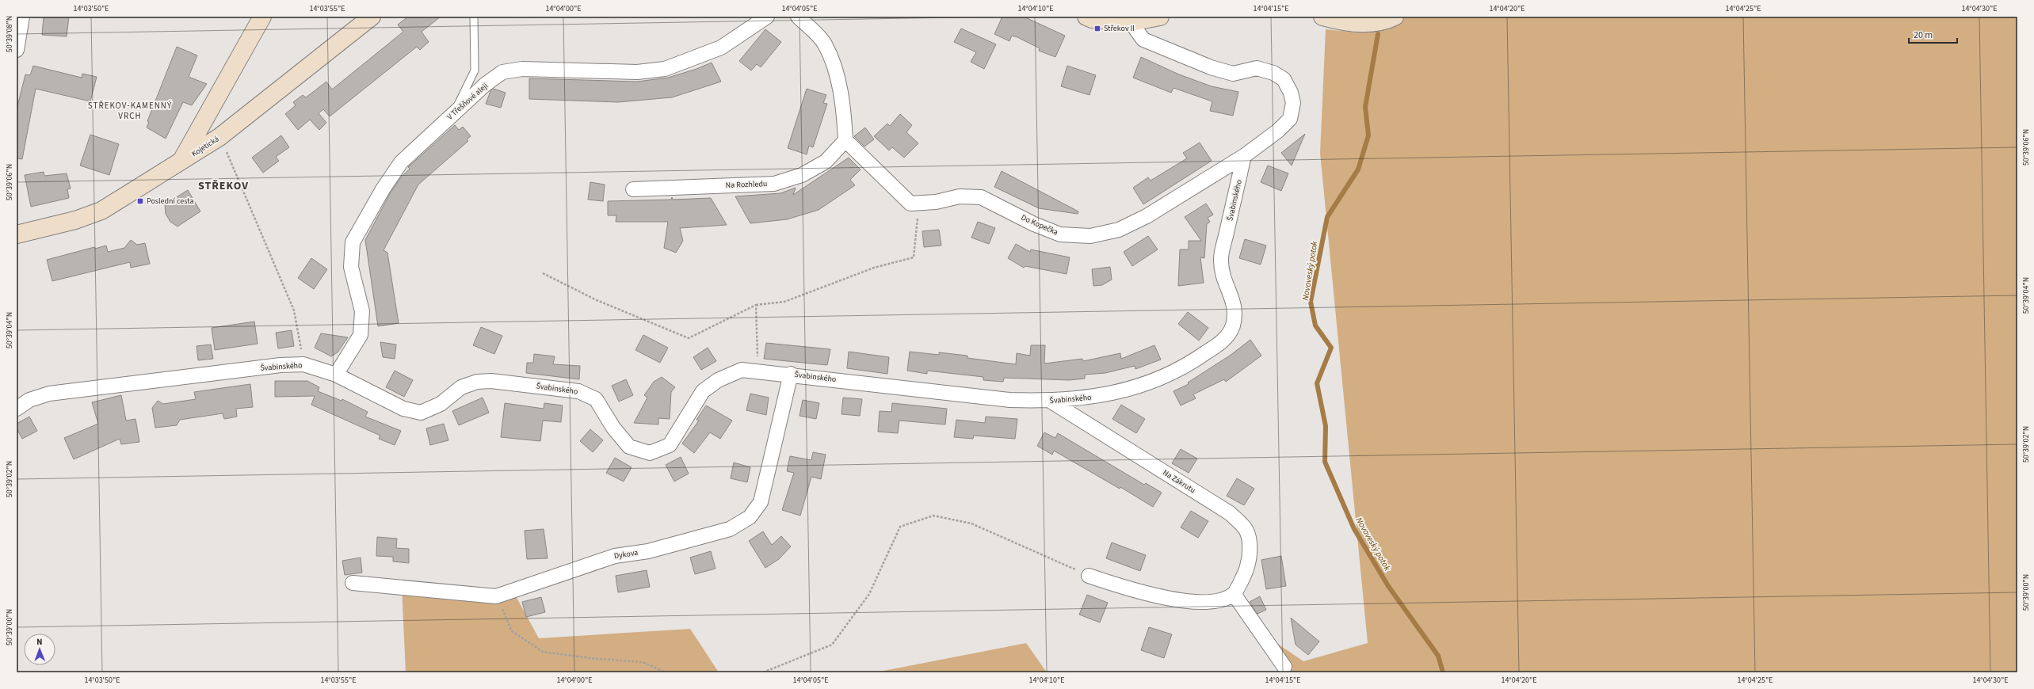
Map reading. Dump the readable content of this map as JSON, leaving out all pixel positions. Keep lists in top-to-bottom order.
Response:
{
  "streets": {
    "street": [
      "V Třešňové aleji",
      "Kojetická",
      "Na Rozhledu",
      "Švabinského",
      "Do Kopečka",
      "Na Zákrutu",
      "Dykova"
    ]
  },
  "crossings": [
    ["V Třešňové aleji", "Švabinského"],
    ["Na Rozhledu", "Do Kopečka"],
    ["Švabinského", "Do Kopečka"],
    ["Švabinského", "Na Zákrutu"],
    ["Švabinského", "Dykova"]
  ],
  "districts": ["STŘEKOV-KAMENNÝ VRCH", "STŘEKOV"],
  "water": ["Novoveský potok"],
  "places": {
    "transit": ["Střekov II", "Poslední cesta"]
  },
  "scale_bar": "20 m",
  "north": "top",
  "coordinates": [
    "14°03'50\"E",
    "14°03'55\"E",
    "14°04'00\"E",
    "14°04'05\"E",
    "14°04'10\"E",
    "14°04'15\"E",
    "14°04'20\"E",
    "14°04'25\"E",
    "14°04'30\"E",
    "50°39'08\"N",
    "50°39'06\"N",
    "50°39'04\"N",
    "50°39'02\"N",
    "50°39'00\"N"
  ]
}
